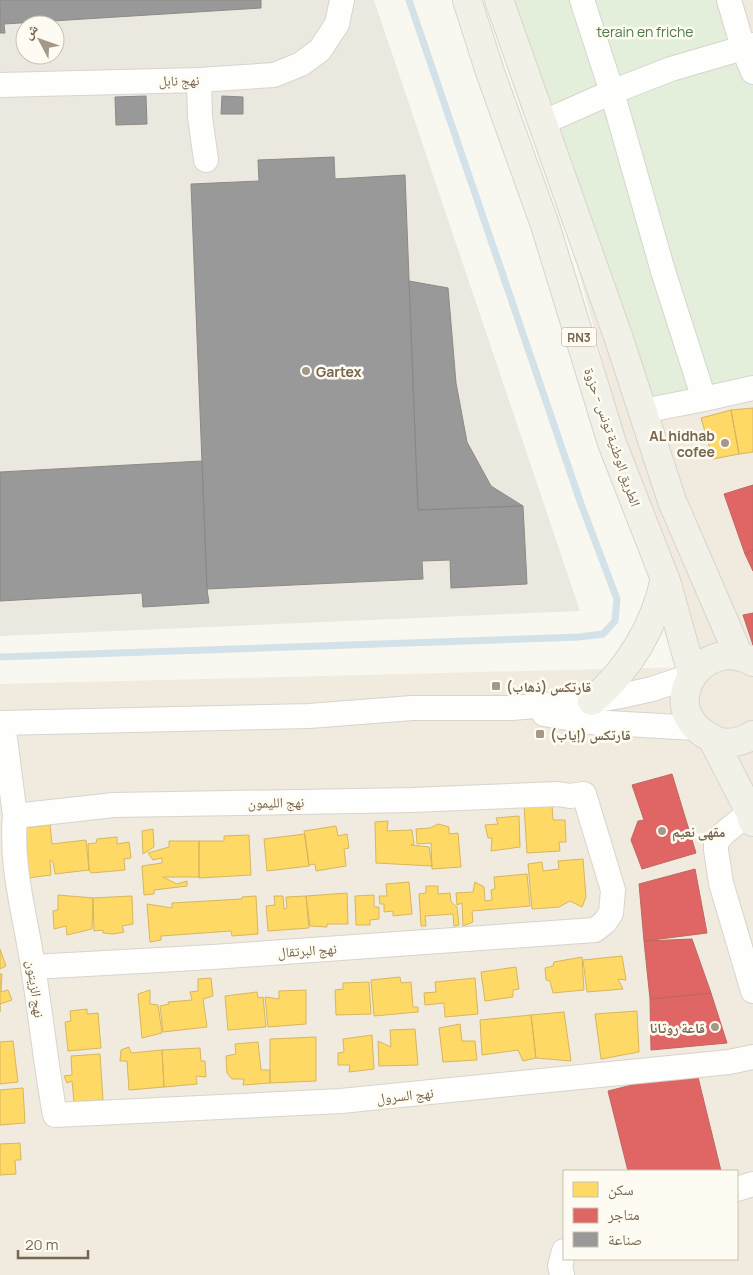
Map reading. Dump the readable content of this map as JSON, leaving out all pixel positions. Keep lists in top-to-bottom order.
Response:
{
  "streets": {
    "main road": ["RN3", "الطريق الوطنية تونس - حزوة"],
    "street": [
      "نهج نابل",
      "نهج الليمون",
      "نهج البرتقال",
      "نهج الزيتون",
      "نهج السرول"
    ]
  },
  "crossings": [
    ["RN3", "الطريق الوطنية تونس - حزوة"],
    ["نهج الليمون", "نهج البرتقال"],
    ["نهج الليمون", "نهج الزيتون"],
    ["نهج البرتقال", "نهج الزيتون"],
    ["نهج الزيتون", "نهج السرول"]
  ],
  "parks": ["terain en friche"],
  "places": {
    "other": [
      "Gartex",
      "AL hidhab cofee",
      "مقهى نعيم",
      "قاعة روتانا"
    ],
    "transit": ["قارتكس (ذهاب)", "قارتكس (إياب)"]
  },
  "legend": ["سكن", "متاجر", "صناعة"],
  "scale_bar": "20 m",
  "north": "top left"
}
